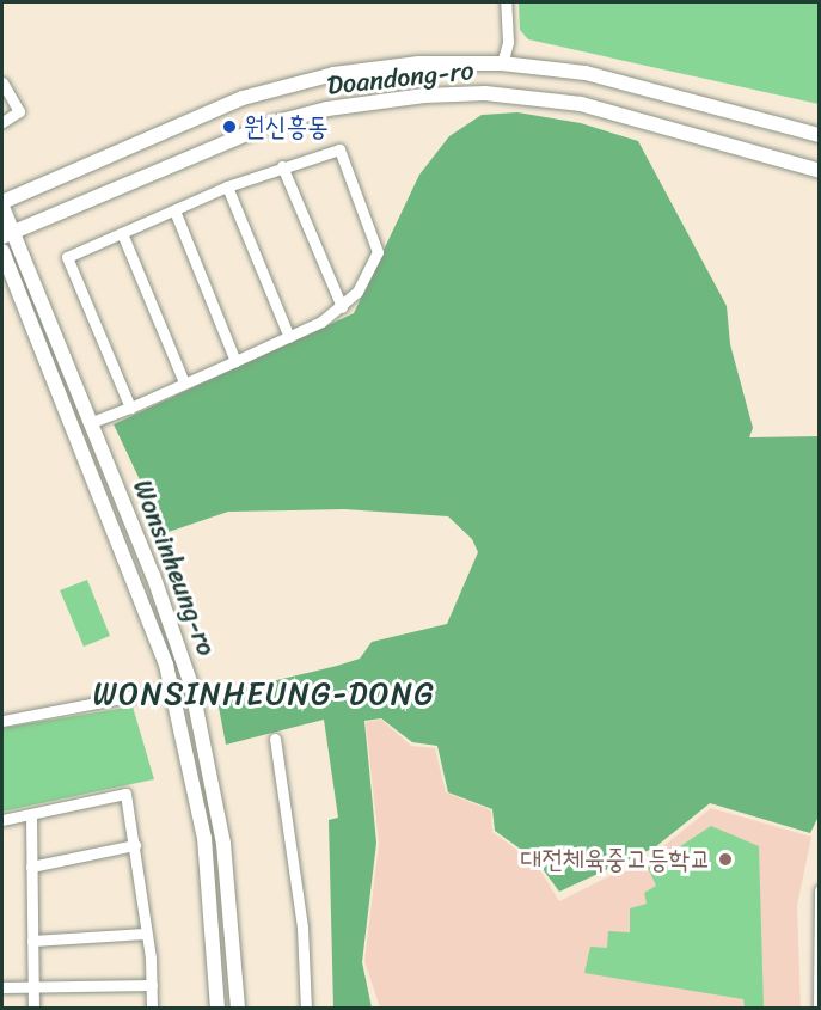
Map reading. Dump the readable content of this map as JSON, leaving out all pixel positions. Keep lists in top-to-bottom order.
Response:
{
  "streets": {
    "main road": ["Doandong-ro", "Wonsinheung-ro"]
  },
  "crossings": [
    ["Doandong-ro", "Wonsinheung-ro"]
  ],
  "districts": ["WONSINHEUNG-DONG"],
  "places": ["원신흥동", "대전체육중고등학교"]
}
